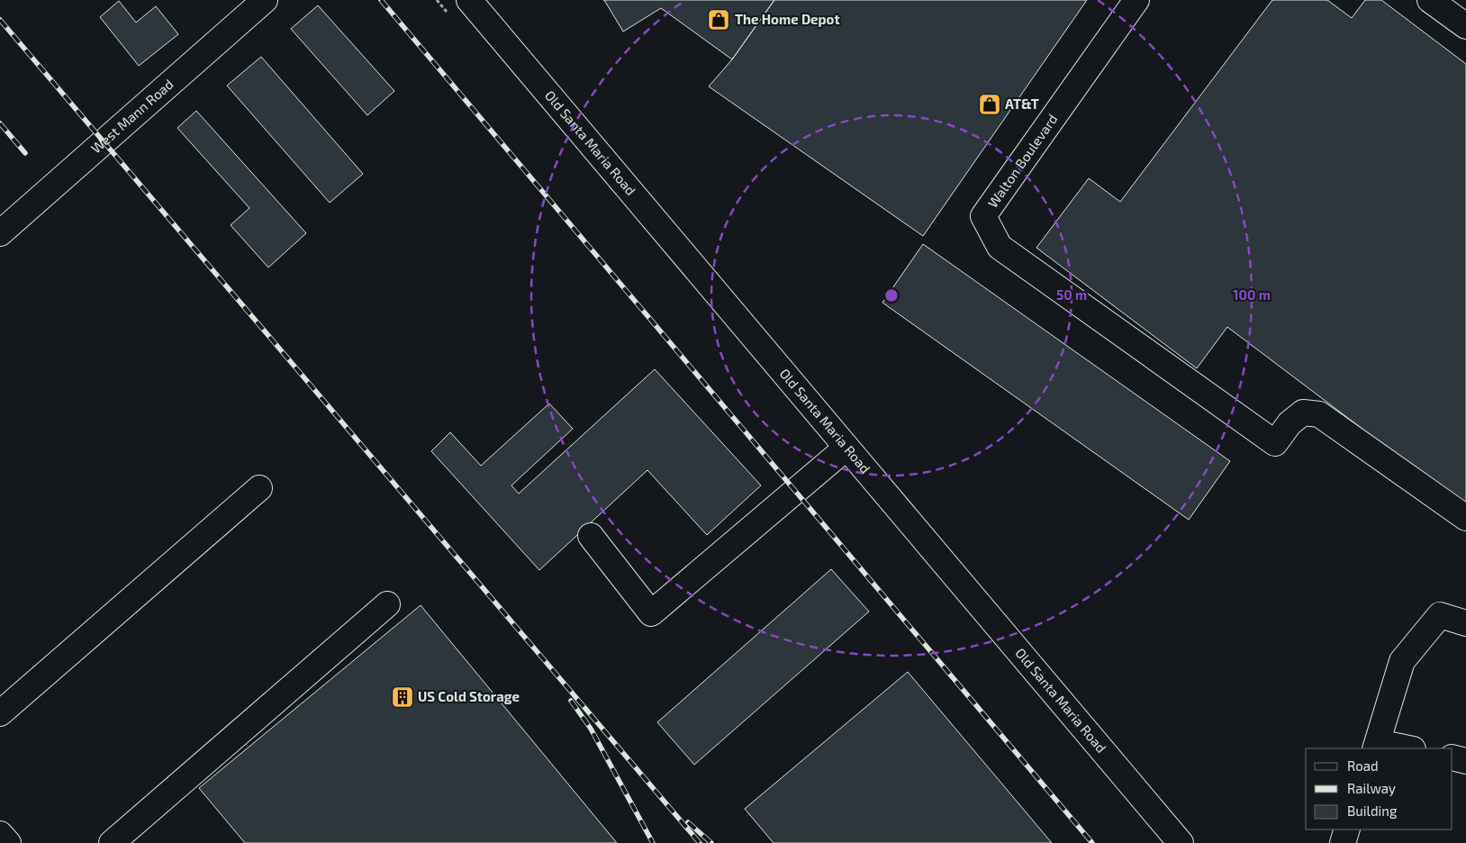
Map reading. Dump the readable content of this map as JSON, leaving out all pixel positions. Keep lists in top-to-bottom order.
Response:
{
  "streets": {
    "main road": ["West Mann Road", "Old Santa Maria Road", "Walton Boulevard"]
  },
  "places": {
    "shop": ["The Home Depot", "AT&T"],
    "building": ["US Cold Storage"]
  },
  "legend": ["Road", "Railway", "Building"],
  "rings": ["50 m", "100 m"]
}
